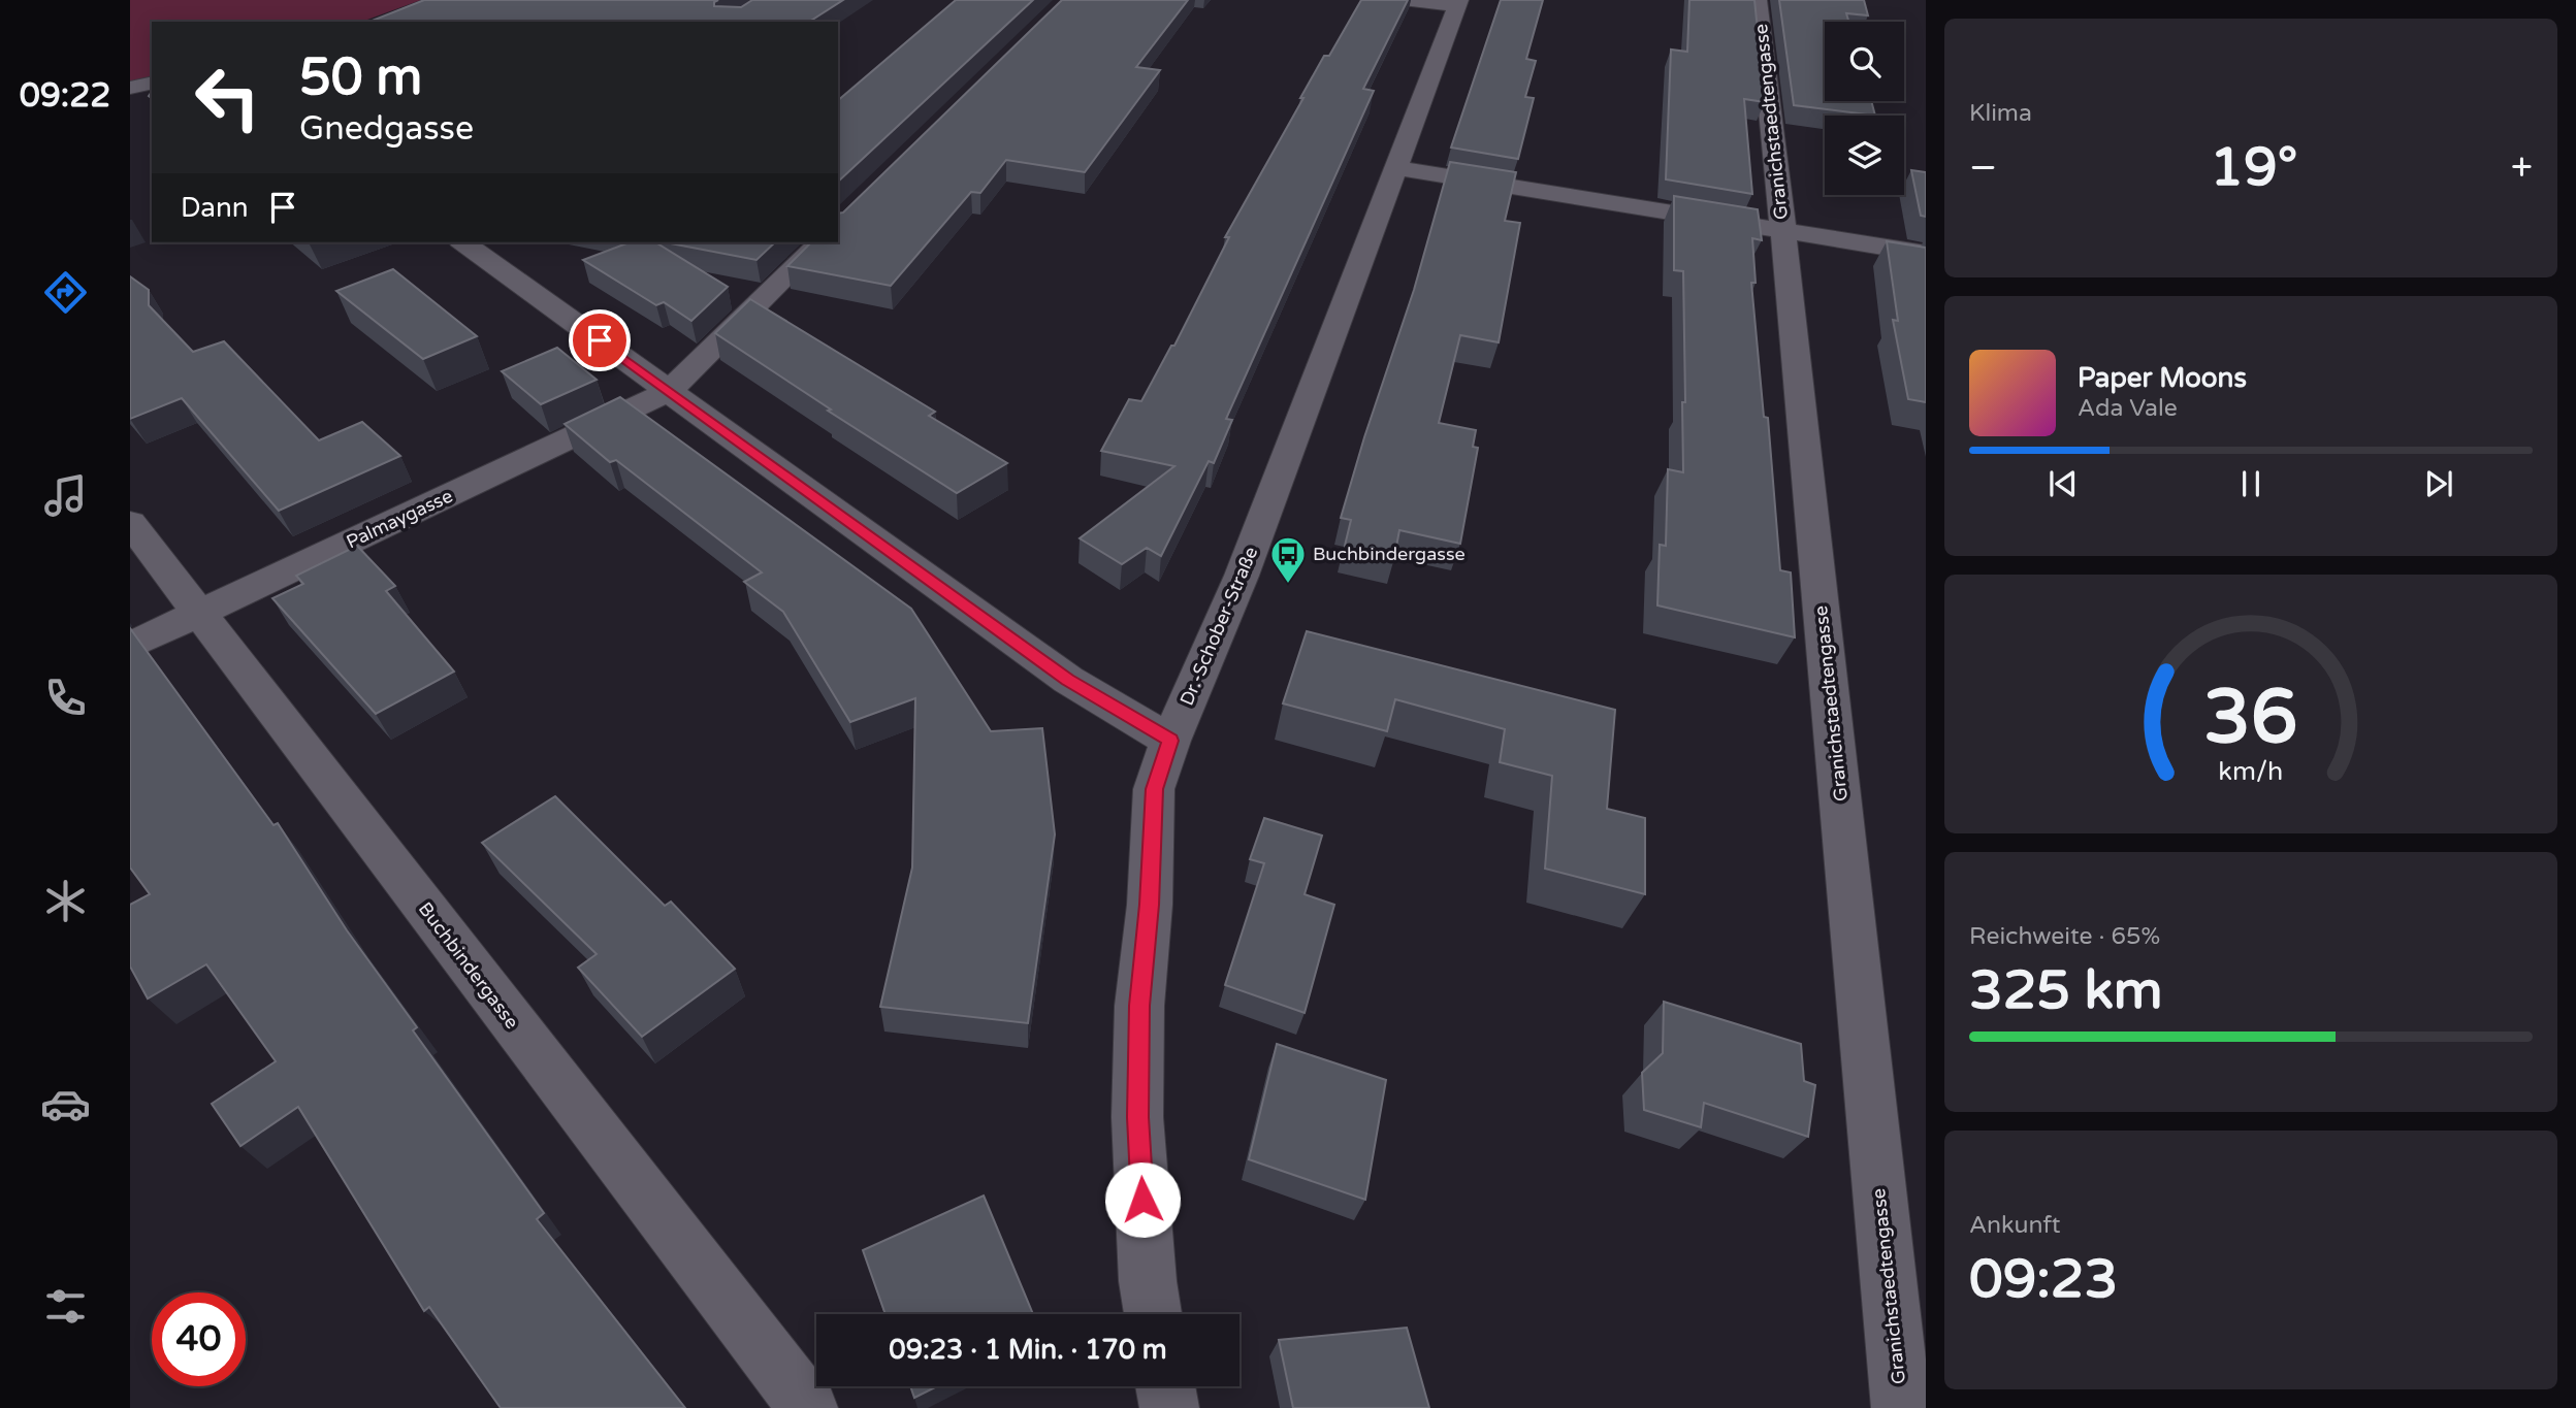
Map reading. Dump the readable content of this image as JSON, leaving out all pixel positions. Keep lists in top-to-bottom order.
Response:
{
  "streets": {
    "street": [
      "Granichstaedtengasse",
      "Palmaygasse",
      "Dr.-Schober-Straße",
      "Buchbindergasse"
    ]
  },
  "crossings": [
    ["Palmaygasse", "Buchbindergasse"]
  ],
  "places": {
    "bus stop": ["Buchbindergasse"]
  },
  "page": {
    "tabs": "09:22",
    "tile": [
      "Klima",
      ["Reichweite · 65%", "325 km"],
      ["Ankunft", "09:23"]
    ],
    "turn": ["50 m", "Gnedgasse"],
    "heat": ["−", "19°", "+"],
    "then": "Dann",
    "song": ["Paper Moons", "Ada Vale"],
    "limit": "40",
    "trip": "09:23 · 1 Min. · 170 m",
    "gauge": ["36", "km/h"]
  }
}
